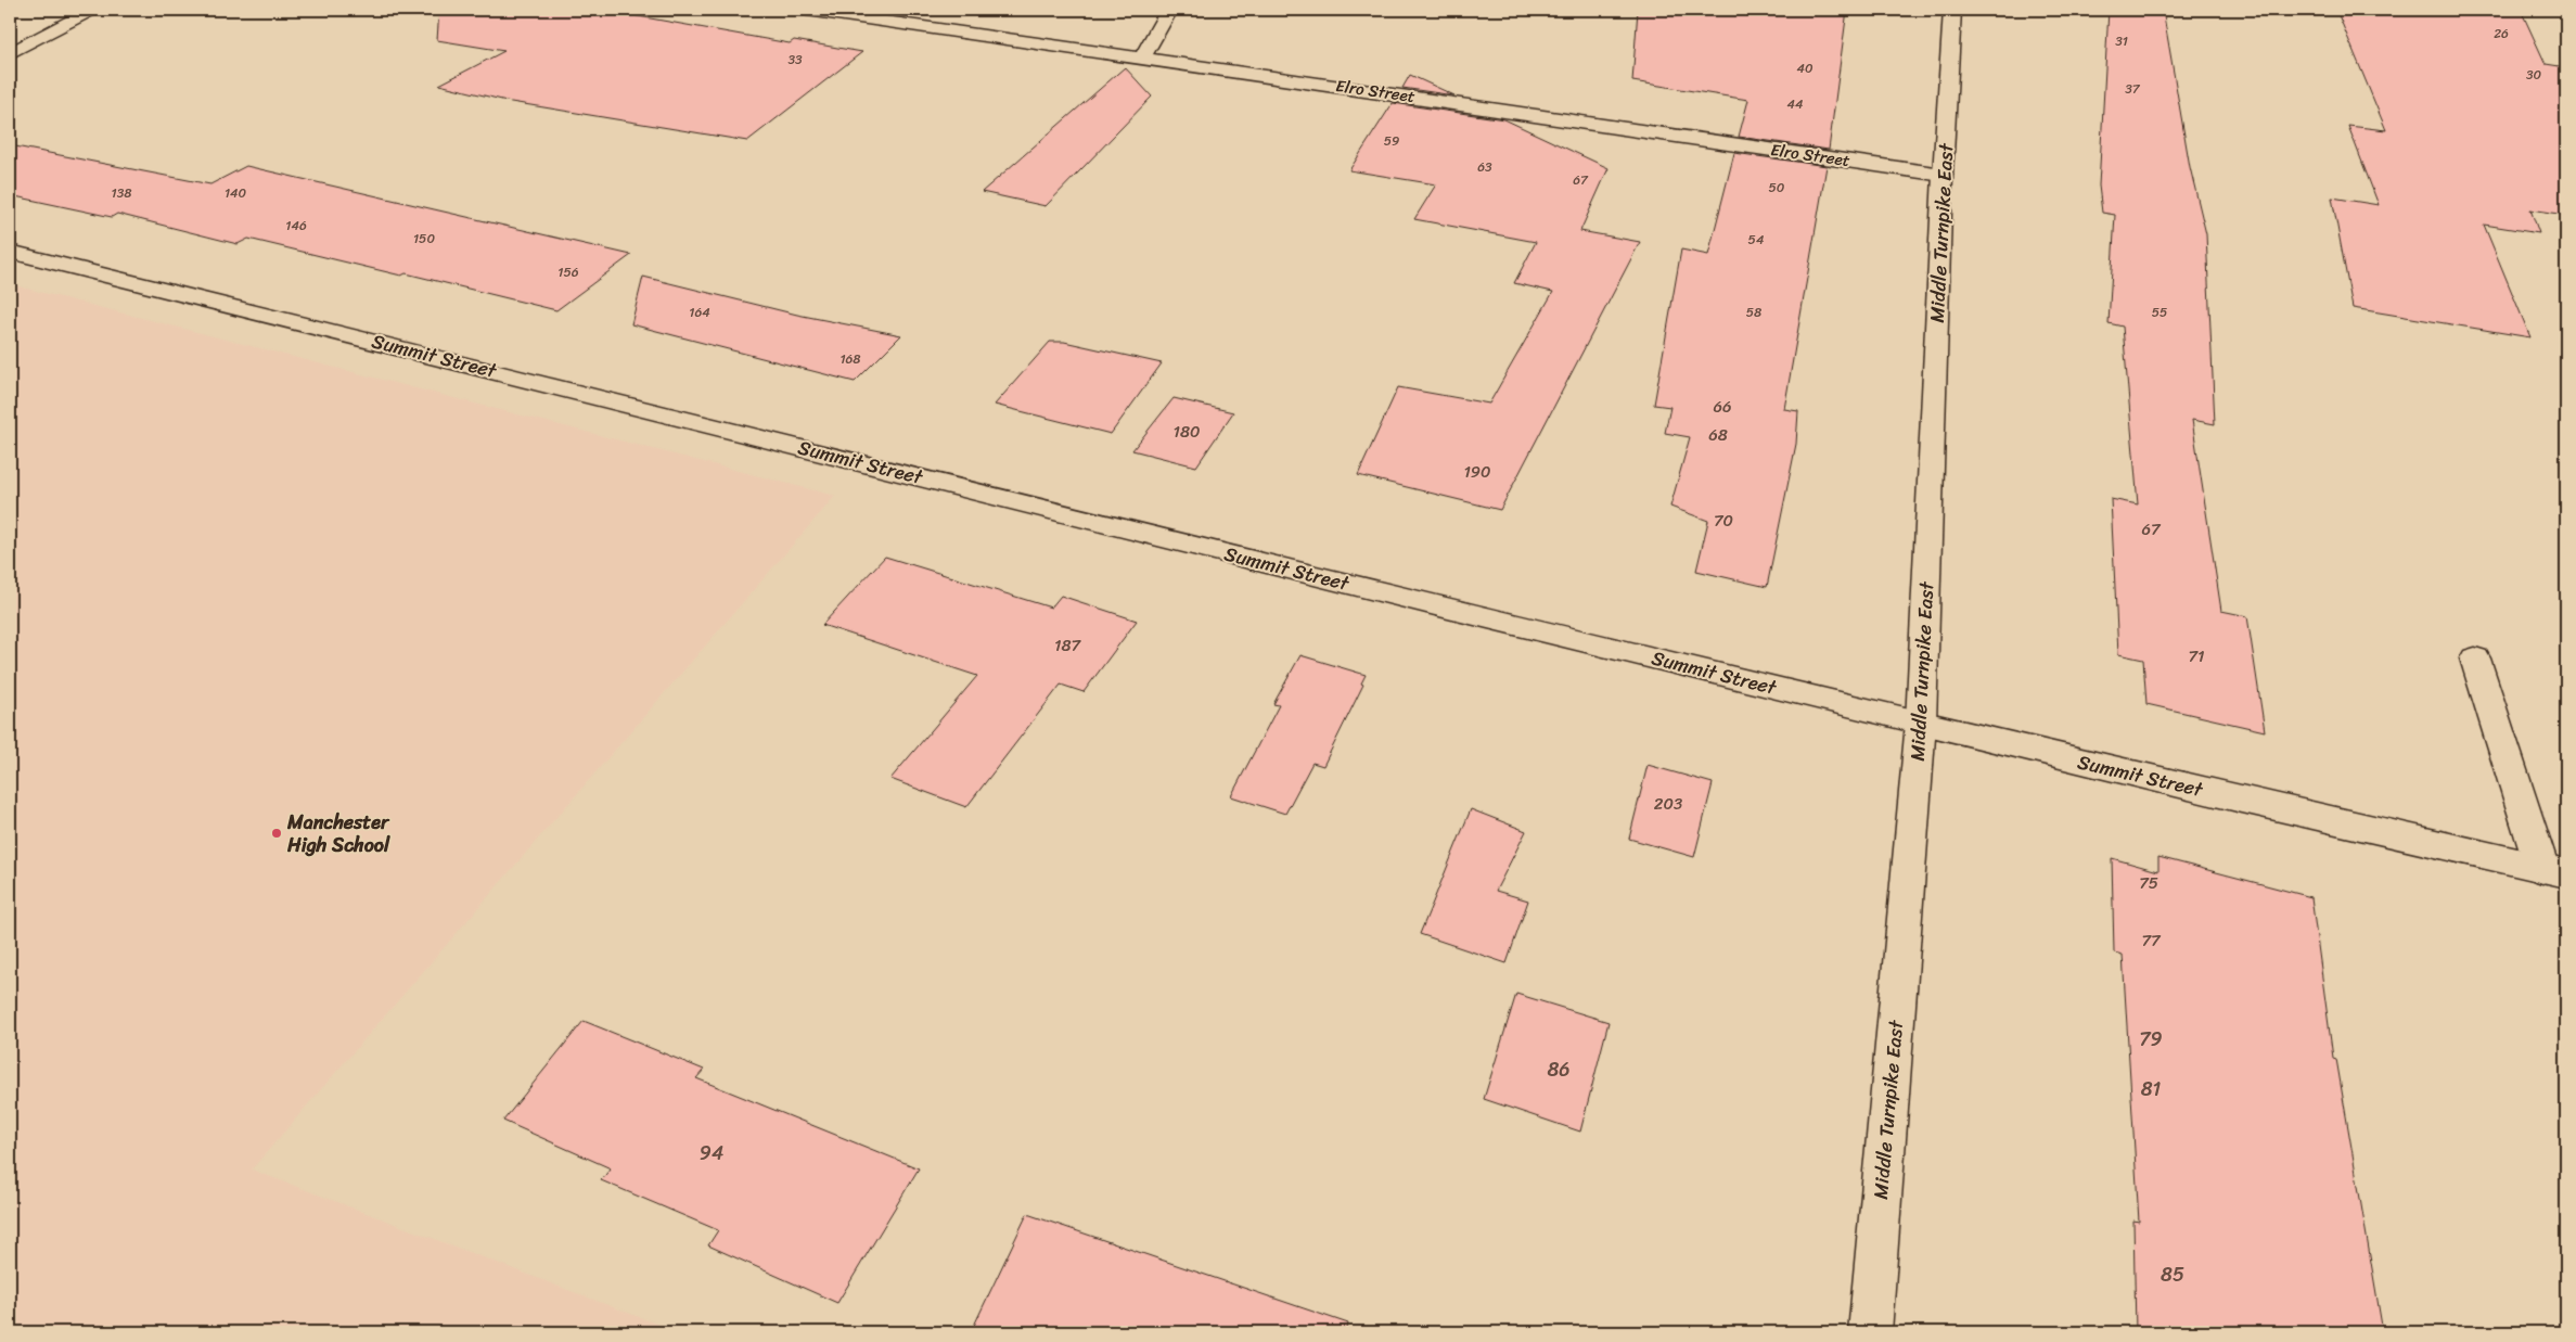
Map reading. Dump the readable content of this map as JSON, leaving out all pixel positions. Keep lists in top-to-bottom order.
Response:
{
  "streets": {
    "street": ["Elro Street", "Middle Turnpike East", "Summit Street"]
  },
  "crossings": [
    ["Elro Street", "Middle Turnpike East"],
    ["Middle Turnpike East", "Summit Street"]
  ],
  "places": ["Manchester High School"],
  "house_numbers": [
    "26",
    "31",
    "33",
    "40",
    "30",
    "37",
    "44",
    "59",
    "63",
    "67",
    "50",
    "138",
    "140",
    "146",
    "150",
    "54",
    "156",
    "164",
    "58",
    "55",
    "168",
    "66",
    "180",
    "68",
    "190",
    "70",
    "67",
    "187",
    "71",
    "203",
    "75",
    "77",
    "79",
    "86",
    "81",
    "94",
    "85"
  ]
}
